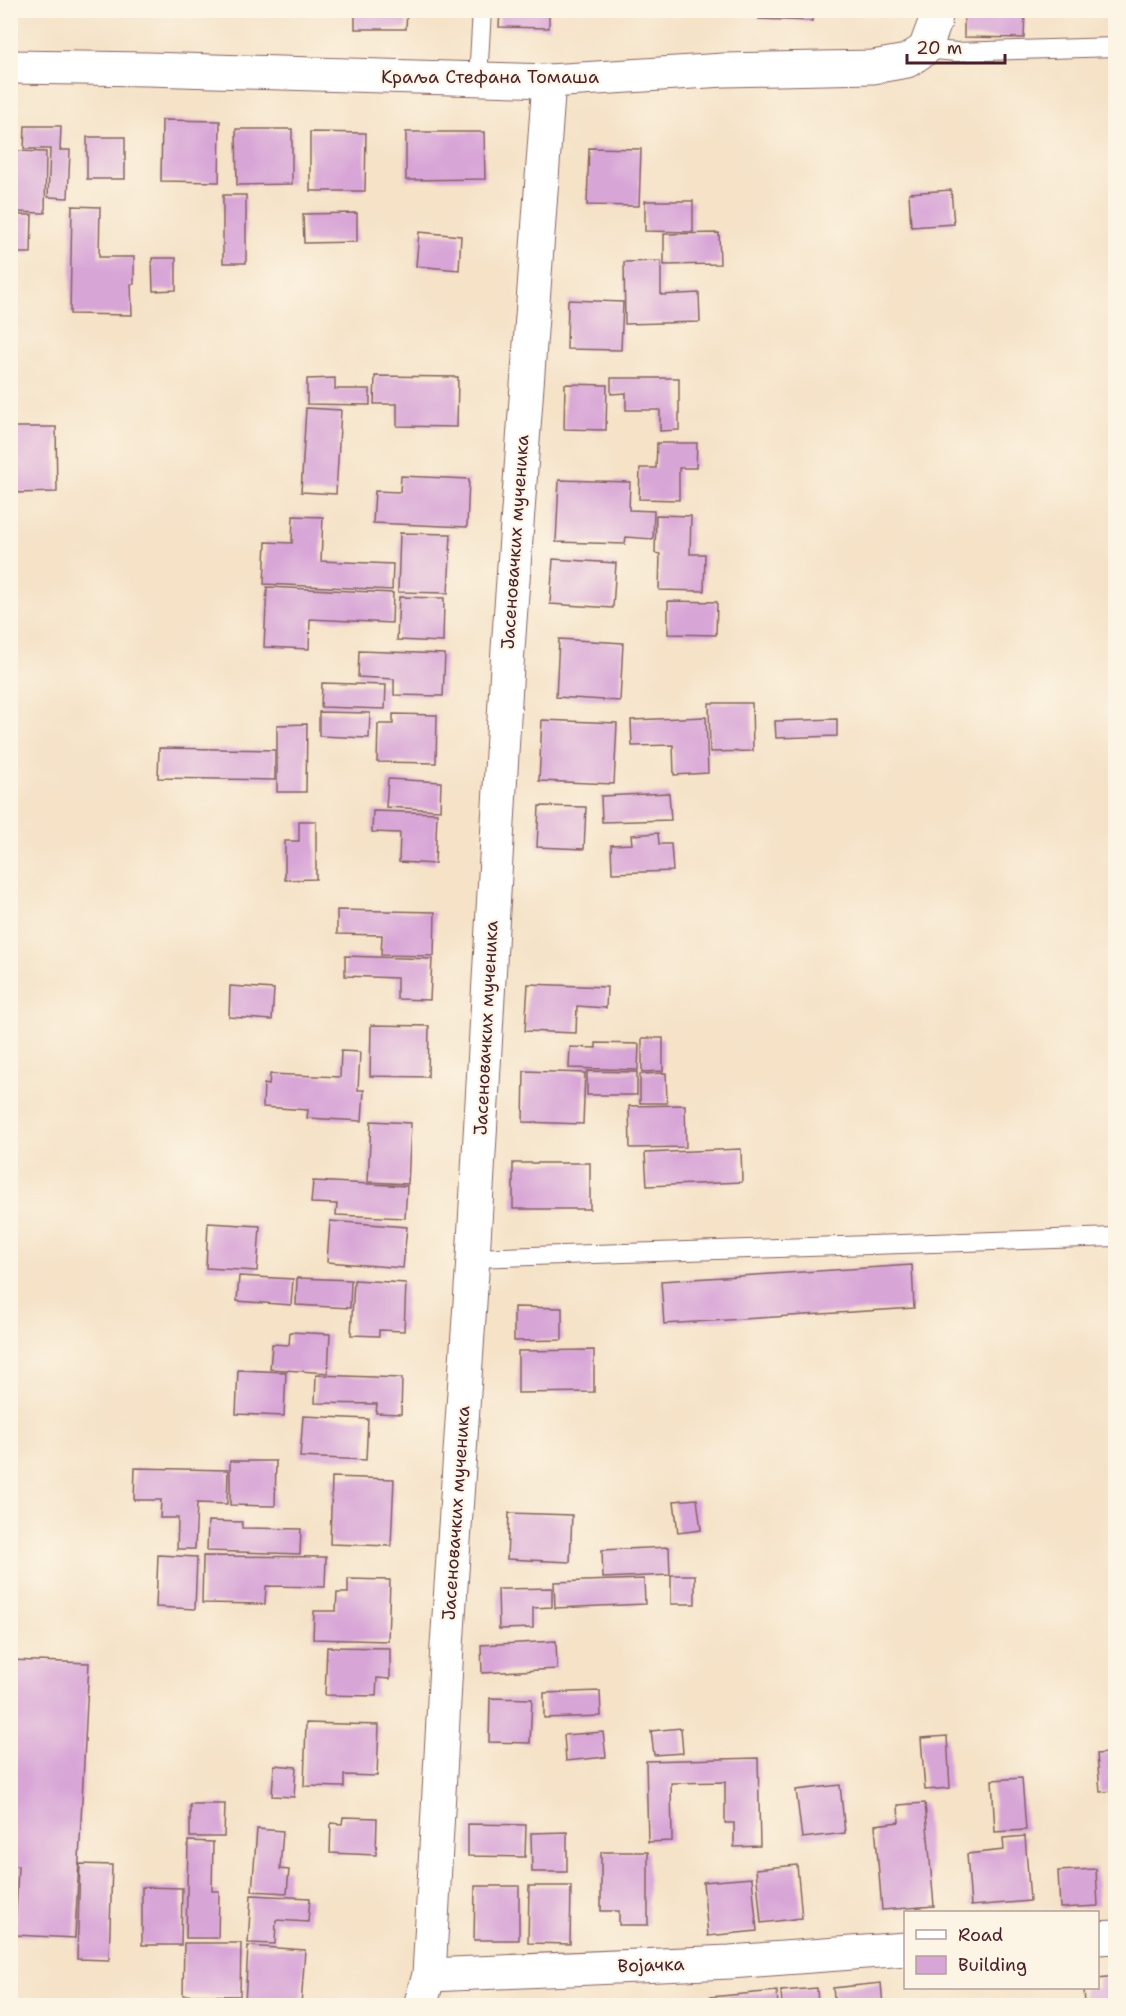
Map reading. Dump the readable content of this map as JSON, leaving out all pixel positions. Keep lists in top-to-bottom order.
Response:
{
  "streets": {
    "street": ["Краља Стефана Томаша", "Јасеновачких мученика", "Војачка"]
  },
  "crossings": [
    ["Краља Стефана Томаша", "Јасеновачких мученика"],
    ["Јасеновачких мученика", "Војачка"]
  ],
  "legend": ["Road", "Building"],
  "scale_bar": "20 m"
}
